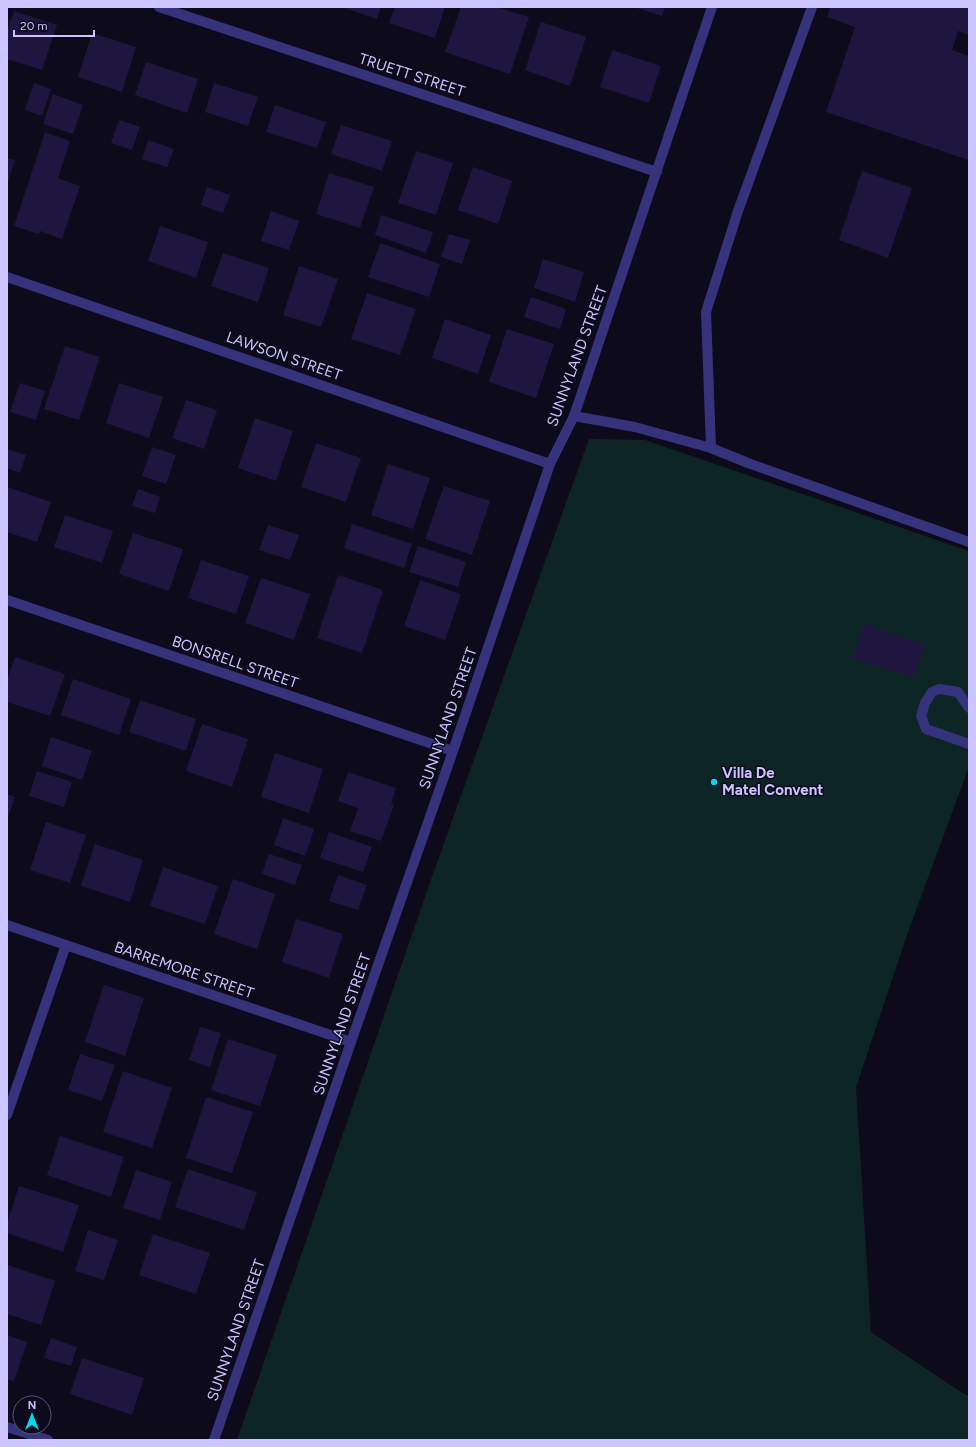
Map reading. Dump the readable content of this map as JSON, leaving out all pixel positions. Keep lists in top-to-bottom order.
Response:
{
  "streets": {
    "street": [
      "TRUETT STREET",
      "LAWSON STREET",
      "SUNNYLAND STREET",
      "BONSRELL STREET",
      "BARREMORE STREET"
    ]
  },
  "crossings": [
    ["TRUETT STREET", "SUNNYLAND STREET"],
    ["LAWSON STREET", "SUNNYLAND STREET"],
    ["SUNNYLAND STREET", "BONSRELL STREET"],
    ["SUNNYLAND STREET", "BARREMORE STREET"]
  ],
  "places": ["Villa De Matel Convent"],
  "scale_bar": "20 m",
  "north": "top"
}
